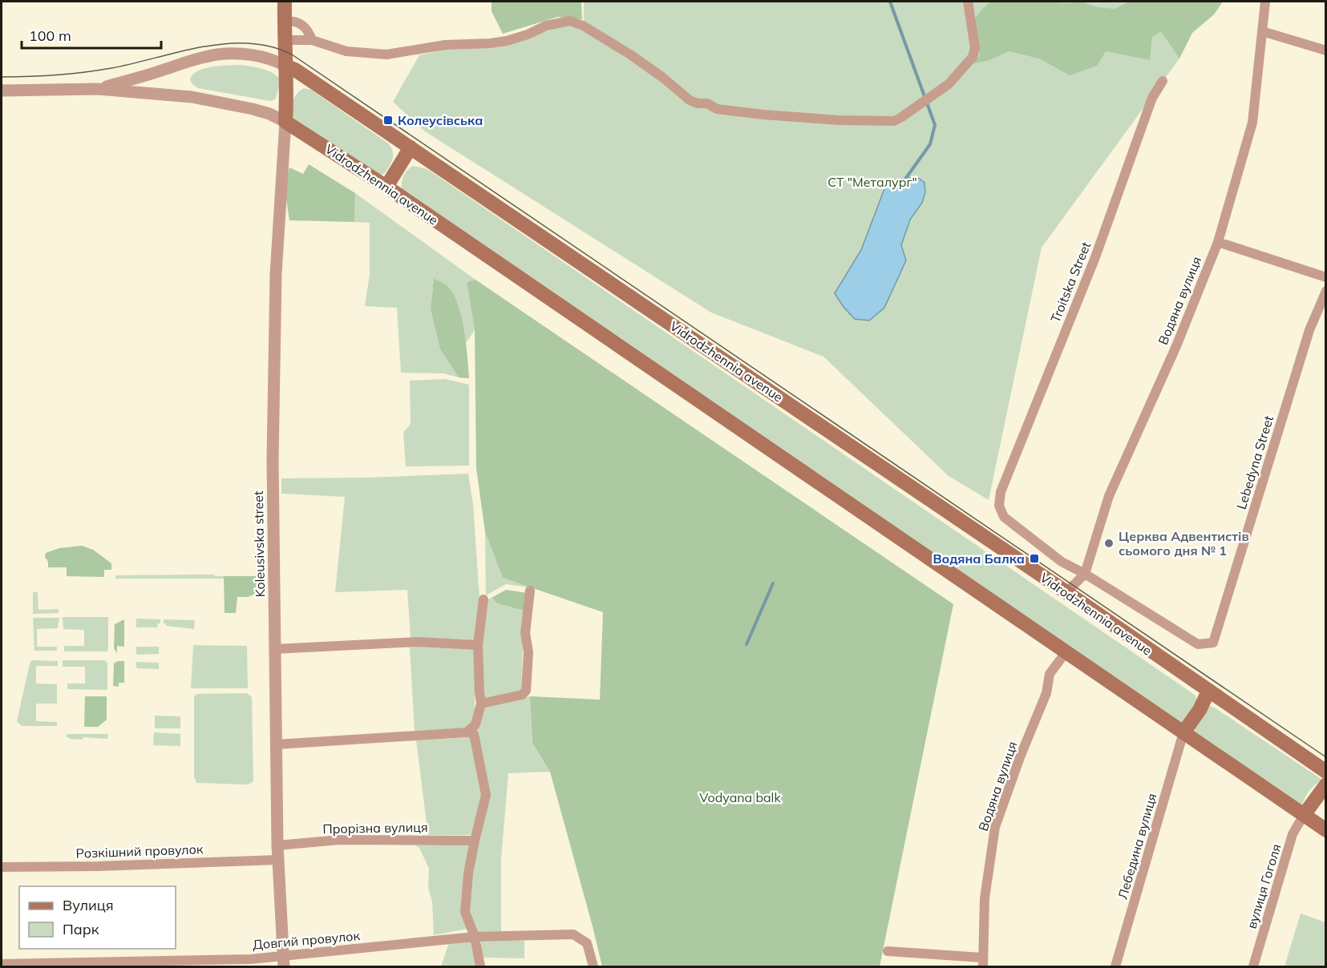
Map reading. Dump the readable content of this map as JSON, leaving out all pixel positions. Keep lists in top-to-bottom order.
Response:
{
  "streets": {
    "main road": ["Vidrodzhennia avenue"],
    "street": [
      "Troitska Street",
      "Водяна вулиця",
      "Lebedyna Street",
      "Koleusivska street",
      "Прорізна вулиця",
      "Лебедина вулиця",
      "Розкішний провулок",
      "вулиця Гоголя",
      "Довгий провулок"
    ]
  },
  "crossings": [
    ["Vidrodzhennia avenue", "Водяна вулиця"],
    ["Vidrodzhennia avenue", "Koleusivska street"],
    ["Vidrodzhennia avenue", "Лебедина вулиця"],
    ["Vidrodzhennia avenue", "вулиця Гоголя"],
    ["Troitska Street", "Водяна вулиця"],
    ["Troitska Street", "Lebedyna Street"],
    ["Водяна вулиця", "Lebedyna Street"],
    ["Koleusivska street", "Прорізна вулиця"],
    ["Koleusivska street", "Розкішний провулок"],
    ["Koleusivska street", "Довгий провулок"]
  ],
  "parks": ["СТ \"Металург\"", "Vodyana balk"],
  "places": {
    "transit": ["Колеусівська", "Водяна Балка"],
    "other": ["Церква Адвентистів сьомого дня № 1"]
  },
  "legend": ["Вулиця", "Парк"],
  "scale_bar": "100 m"
}
